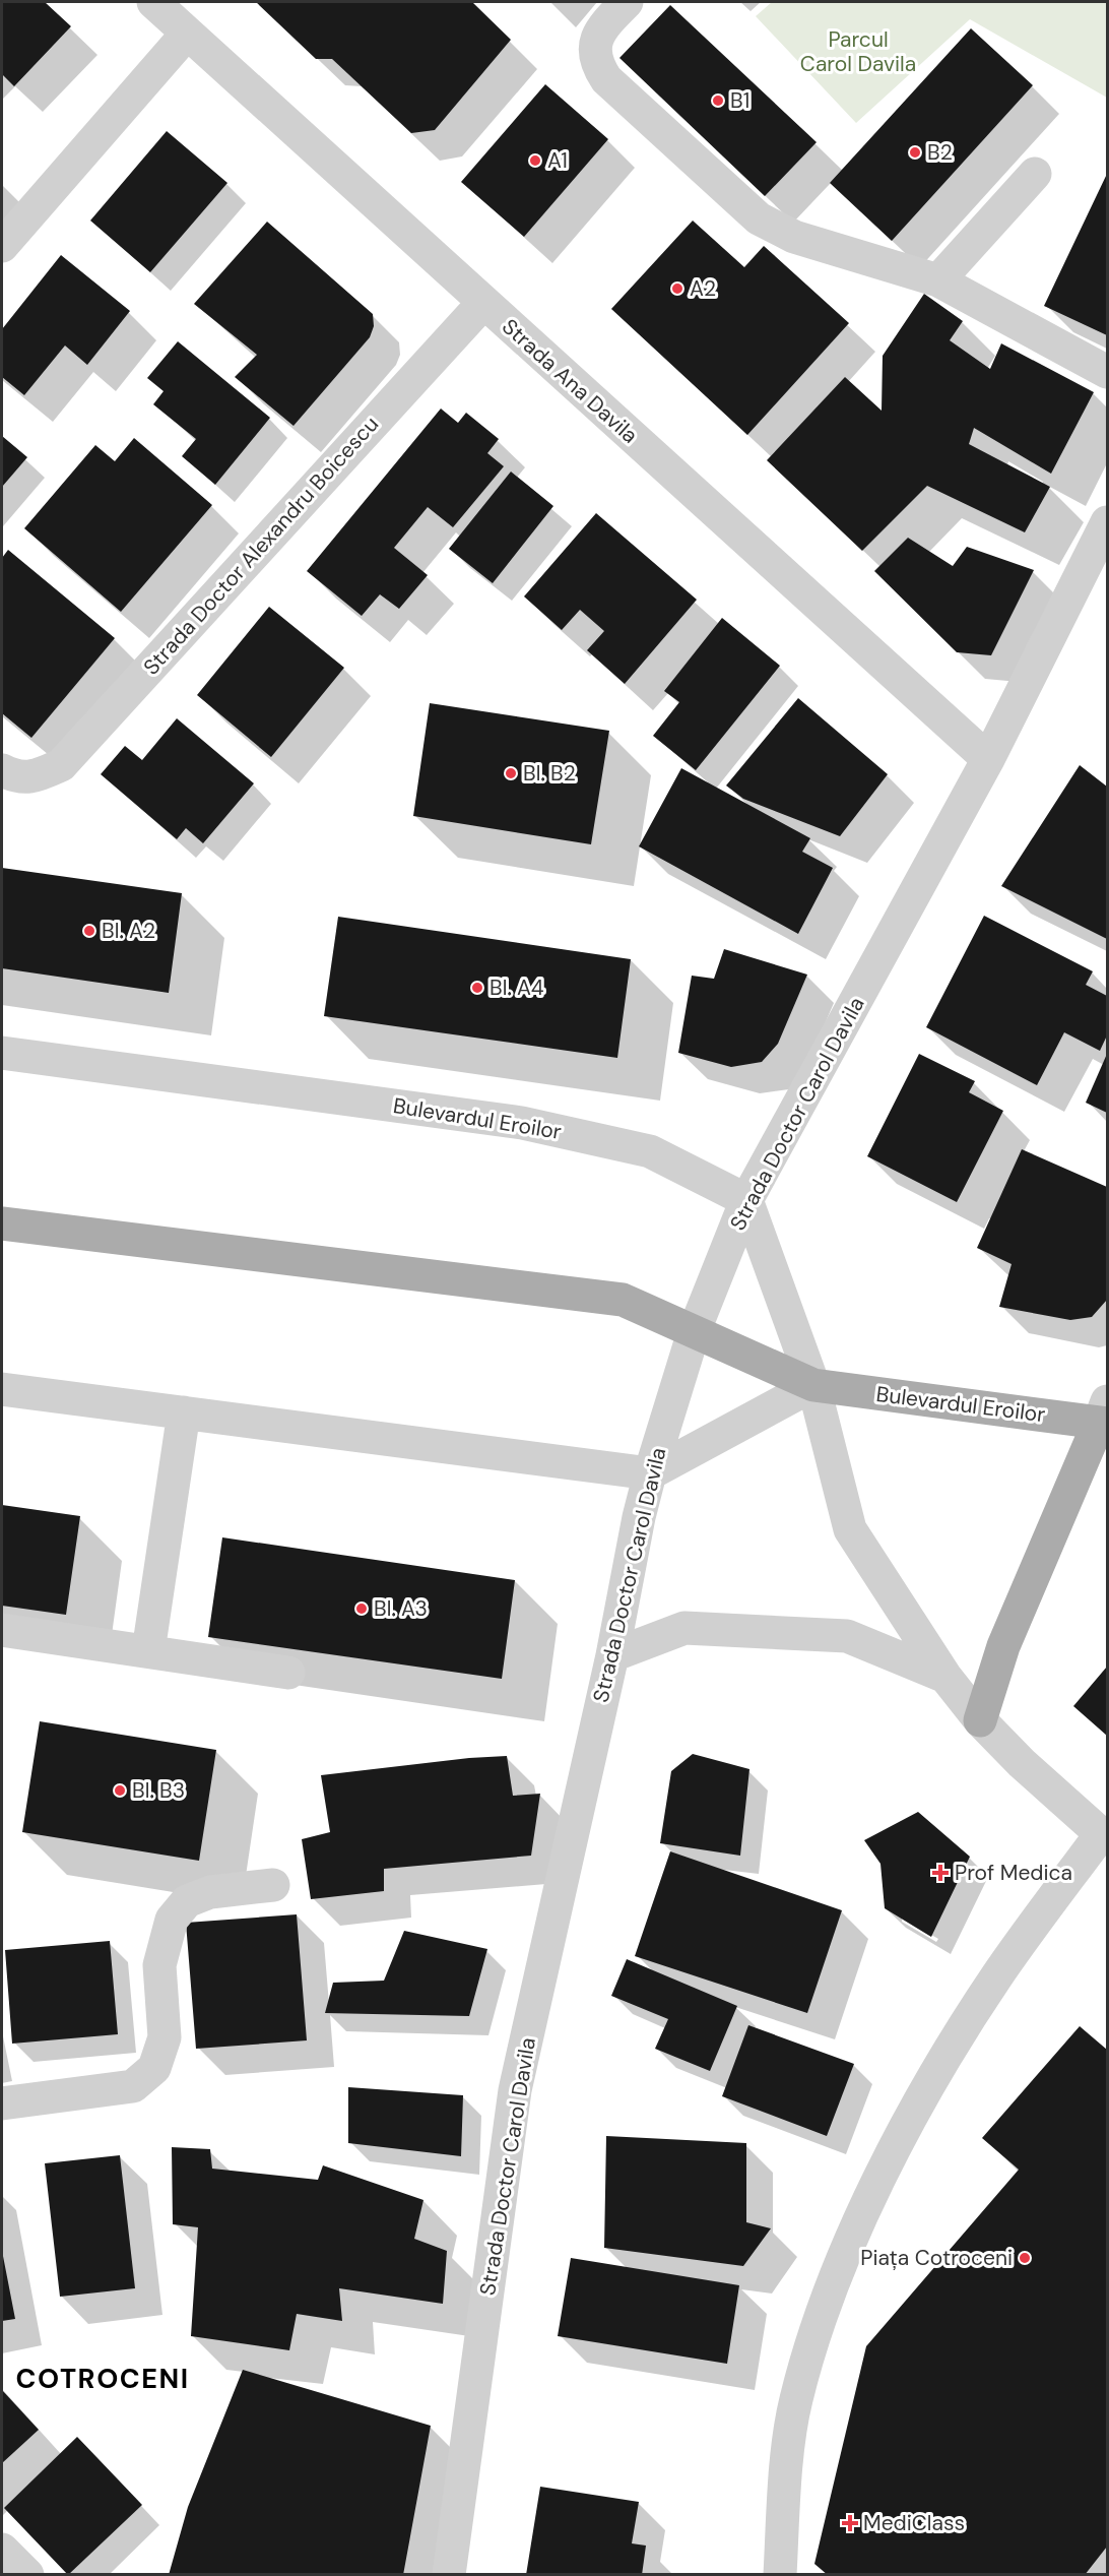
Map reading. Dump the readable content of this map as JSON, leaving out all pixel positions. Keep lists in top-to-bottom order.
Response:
{
  "streets": {
    "main road": ["Bulevardul Eroilor"],
    "street": ["Strada Ana Davila", "Strada Doctor Alexandru Boicescu", "Strada Doctor Carol Davila"]
  },
  "crossings": [
    ["Strada Ana Davila", "Strada Doctor Alexandru Boicescu"],
    ["Strada Ana Davila", "Strada Doctor Carol Davila"],
    ["Strada Doctor Carol Davila", "Bulevardul Eroilor"]
  ],
  "districts": ["COTROCENI"],
  "parks": ["Parcul Carol Davila"],
  "places": {
    "other": [
      "B1",
      "B2",
      "A1",
      "A2",
      "Bl. B2",
      "Bl. A2",
      "Bl. A4",
      "Bl. A3",
      "Bl. B3",
      "Piața Cotroceni"
    ],
    "health": ["Prof Medica", "MediClass"]
  }
}
